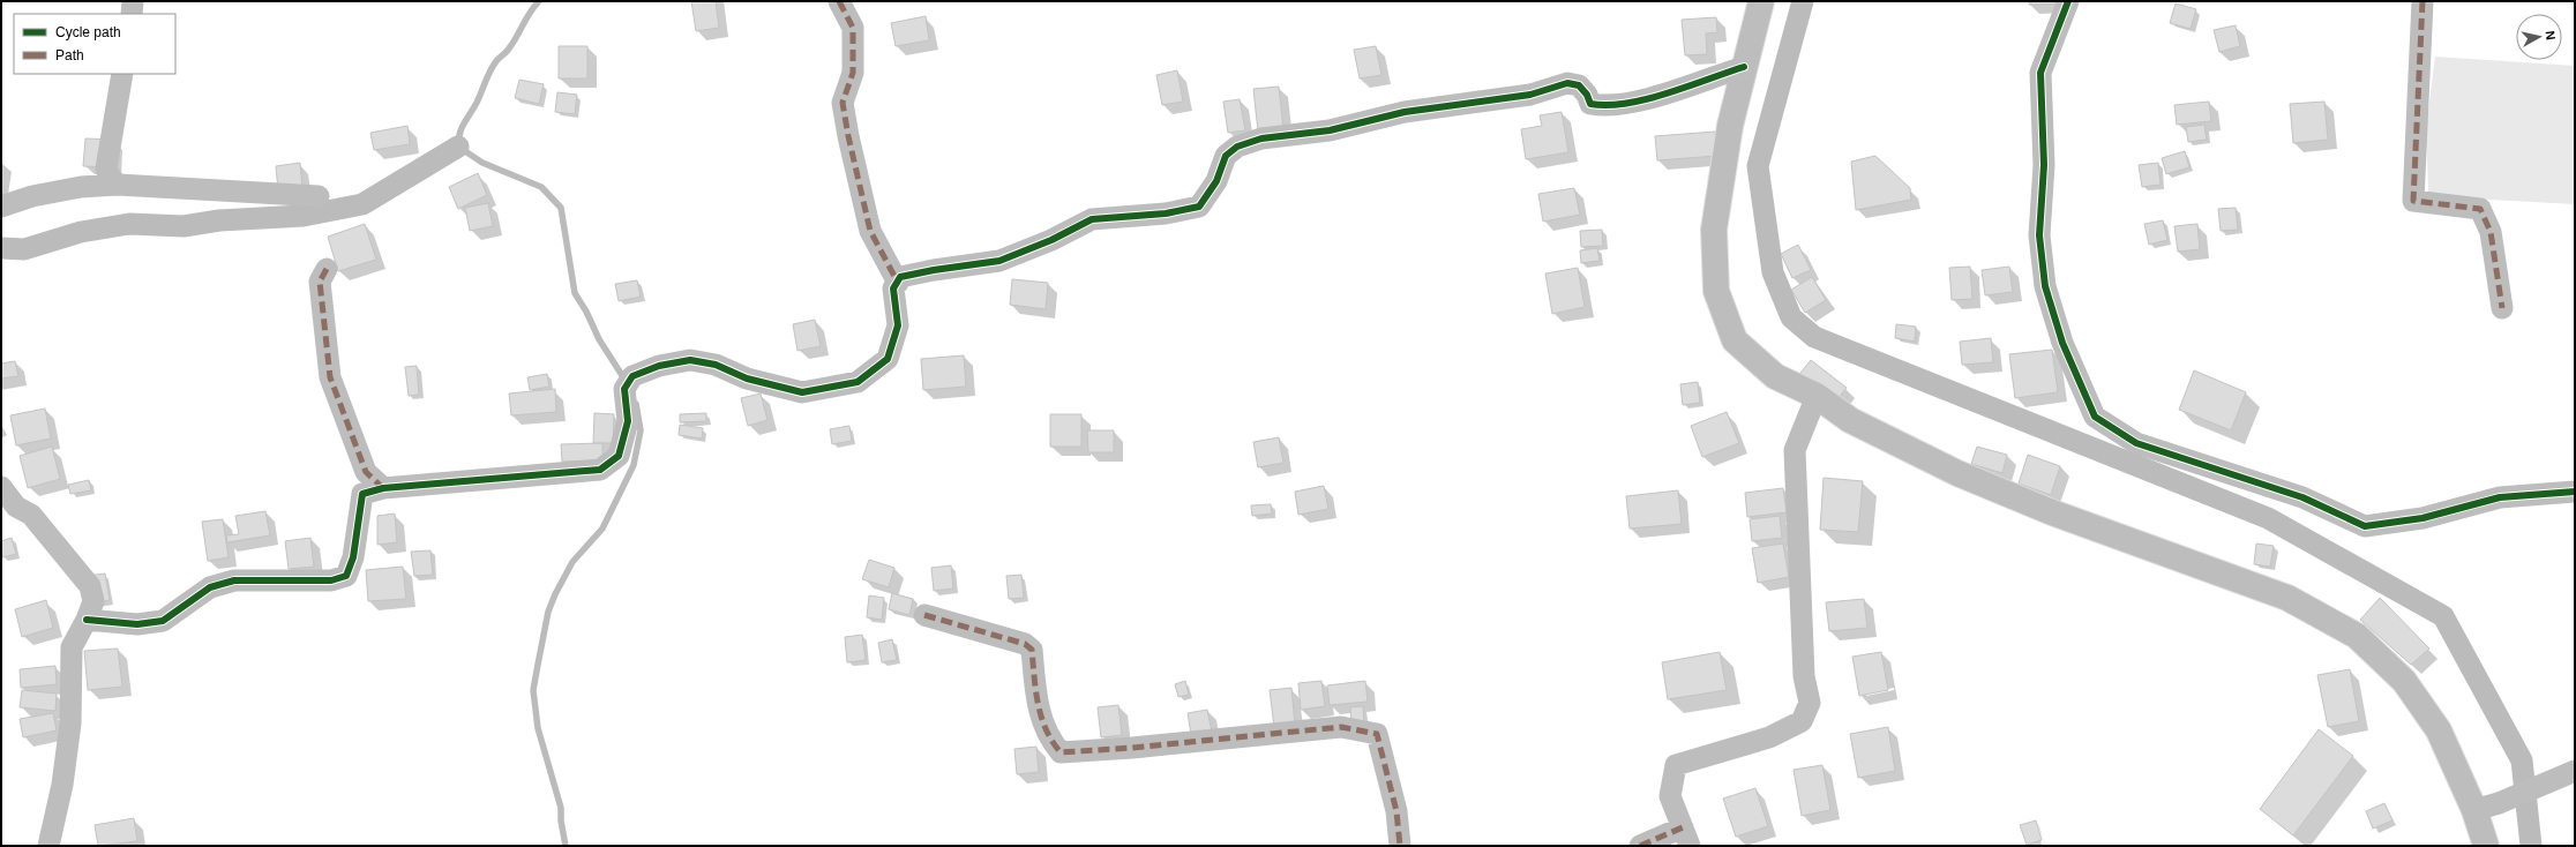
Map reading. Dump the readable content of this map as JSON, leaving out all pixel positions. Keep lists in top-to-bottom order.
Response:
{
  "legend": ["Cycle path", "Path"],
  "north": "right"
}
